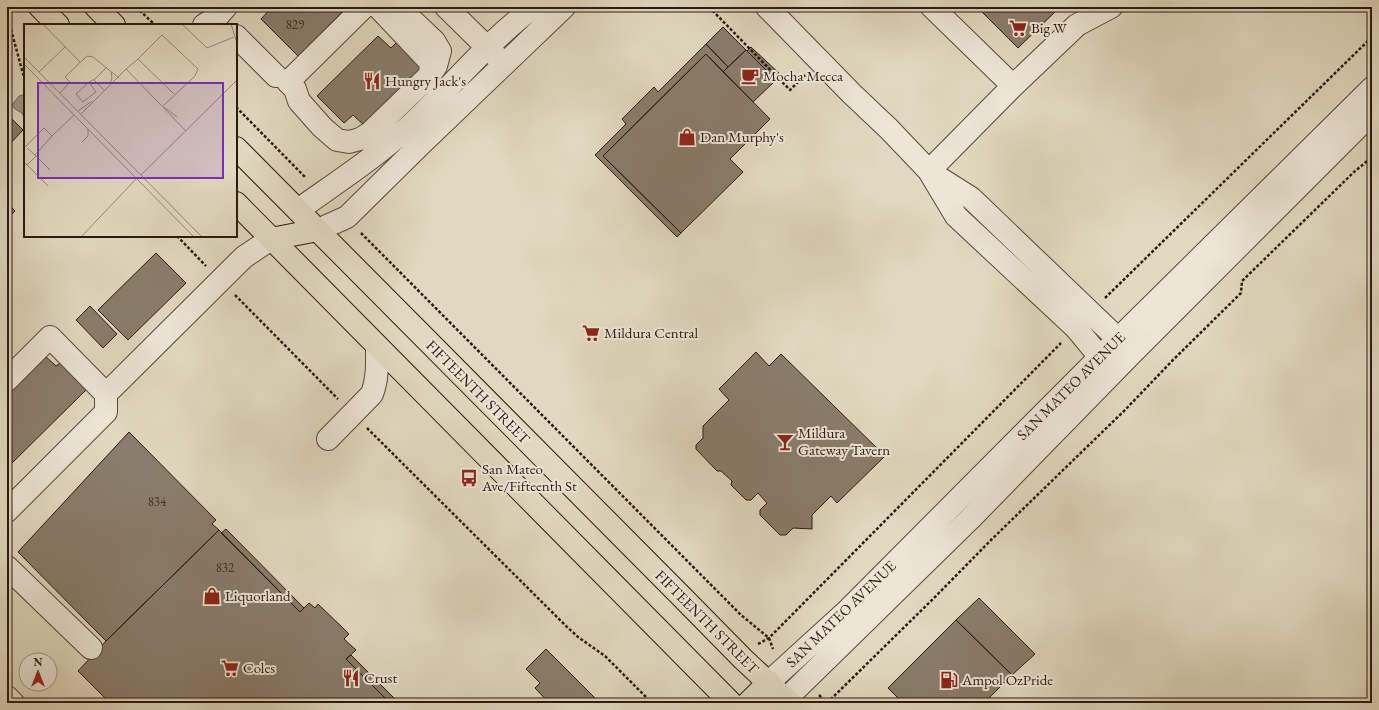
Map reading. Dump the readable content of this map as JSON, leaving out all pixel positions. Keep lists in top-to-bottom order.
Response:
{
  "streets": {
    "highway": ["FIFTEENTH STREET"],
    "street": ["SAN MATEO AVENUE"]
  },
  "crossings": [
    ["SAN MATEO AVENUE", "FIFTEENTH STREET"]
  ],
  "places": {
    "supermarket": ["Big W", "Mildura Central", "Coles"],
    "cafe": ["Mocha Mecca"],
    "restaurant": ["Hungry Jack's", "Crust"],
    "shop": ["Dan Murphy's", "Liquorland"],
    "bar": ["Mildura Gateway Tavern"],
    "bus stop": ["San Mateo Ave/Fifteenth St"],
    "fuel station": ["Ampol OzPride"]
  },
  "house_numbers": ["829", "834", "832"],
  "north": "top"
}
